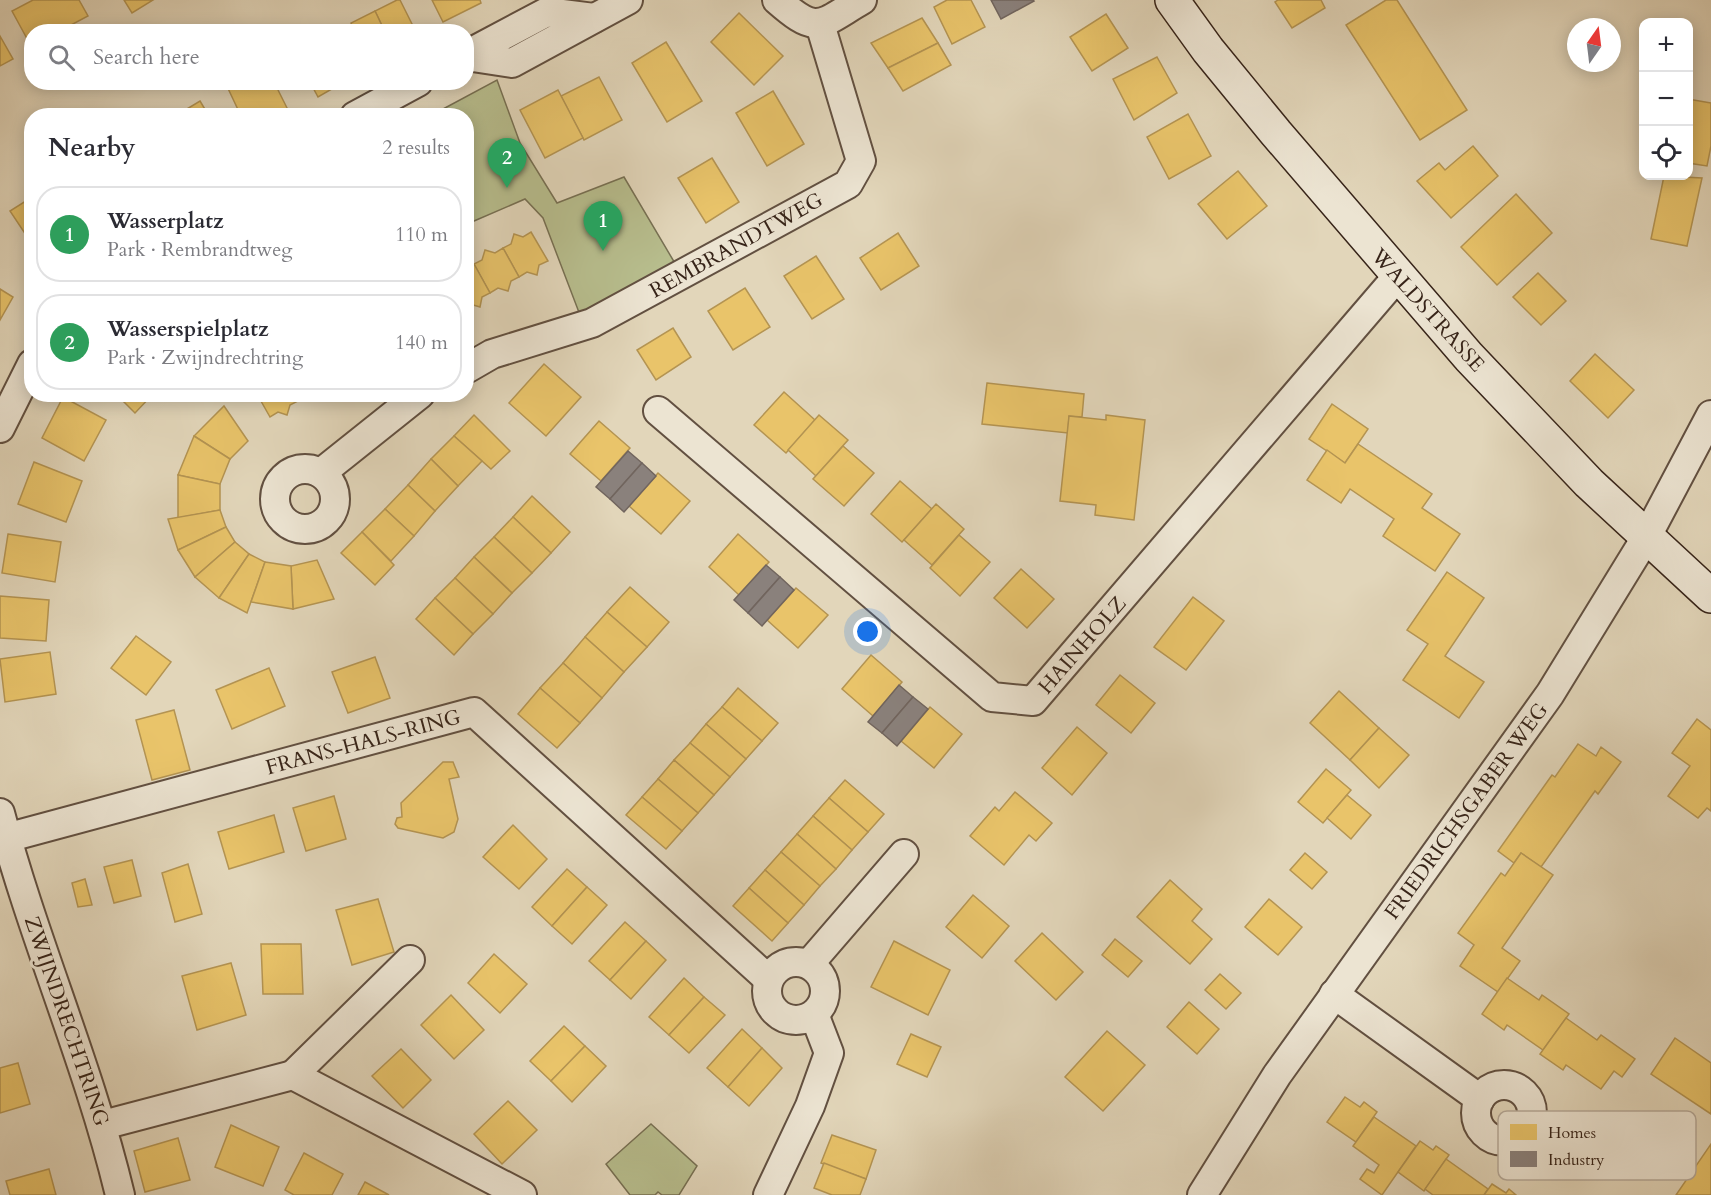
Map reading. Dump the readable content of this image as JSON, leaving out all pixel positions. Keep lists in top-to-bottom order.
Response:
{
  "streets": {
    "street": [
      "REMBRANDTWEG",
      "WALDSTRASSE",
      "HAINHOLZ",
      "FRANS-HALS-RING",
      "FRIEDRICHSGABER WEG",
      "ZWIJNDRECHTRING"
    ]
  },
  "crossings": [
    ["WALDSTRASSE", "HAINHOLZ"],
    ["WALDSTRASSE", "FRIEDRICHSGABER WEG"],
    ["FRANS-HALS-RING", "ZWIJNDRECHTRING"]
  ],
  "legend": ["Homes", "Industry"],
  "north": "top",
  "page": {
    "map_buttons": ["+", "−"],
    "search": "Search here",
    "heading": ["Nearby", "2 results"],
    "pins": ["2", "1"],
    "list": [
      {
        "mark": "1",
        "name": "Wasserplatz",
        "note": "Park · Rembrandtweg",
        "value": "110 m"
      },
      {
        "mark": "2",
        "name": "Wasserspielplatz",
        "note": "Park · Zwijndrechtring",
        "value": "140 m"
      }
    ]
  }
}
